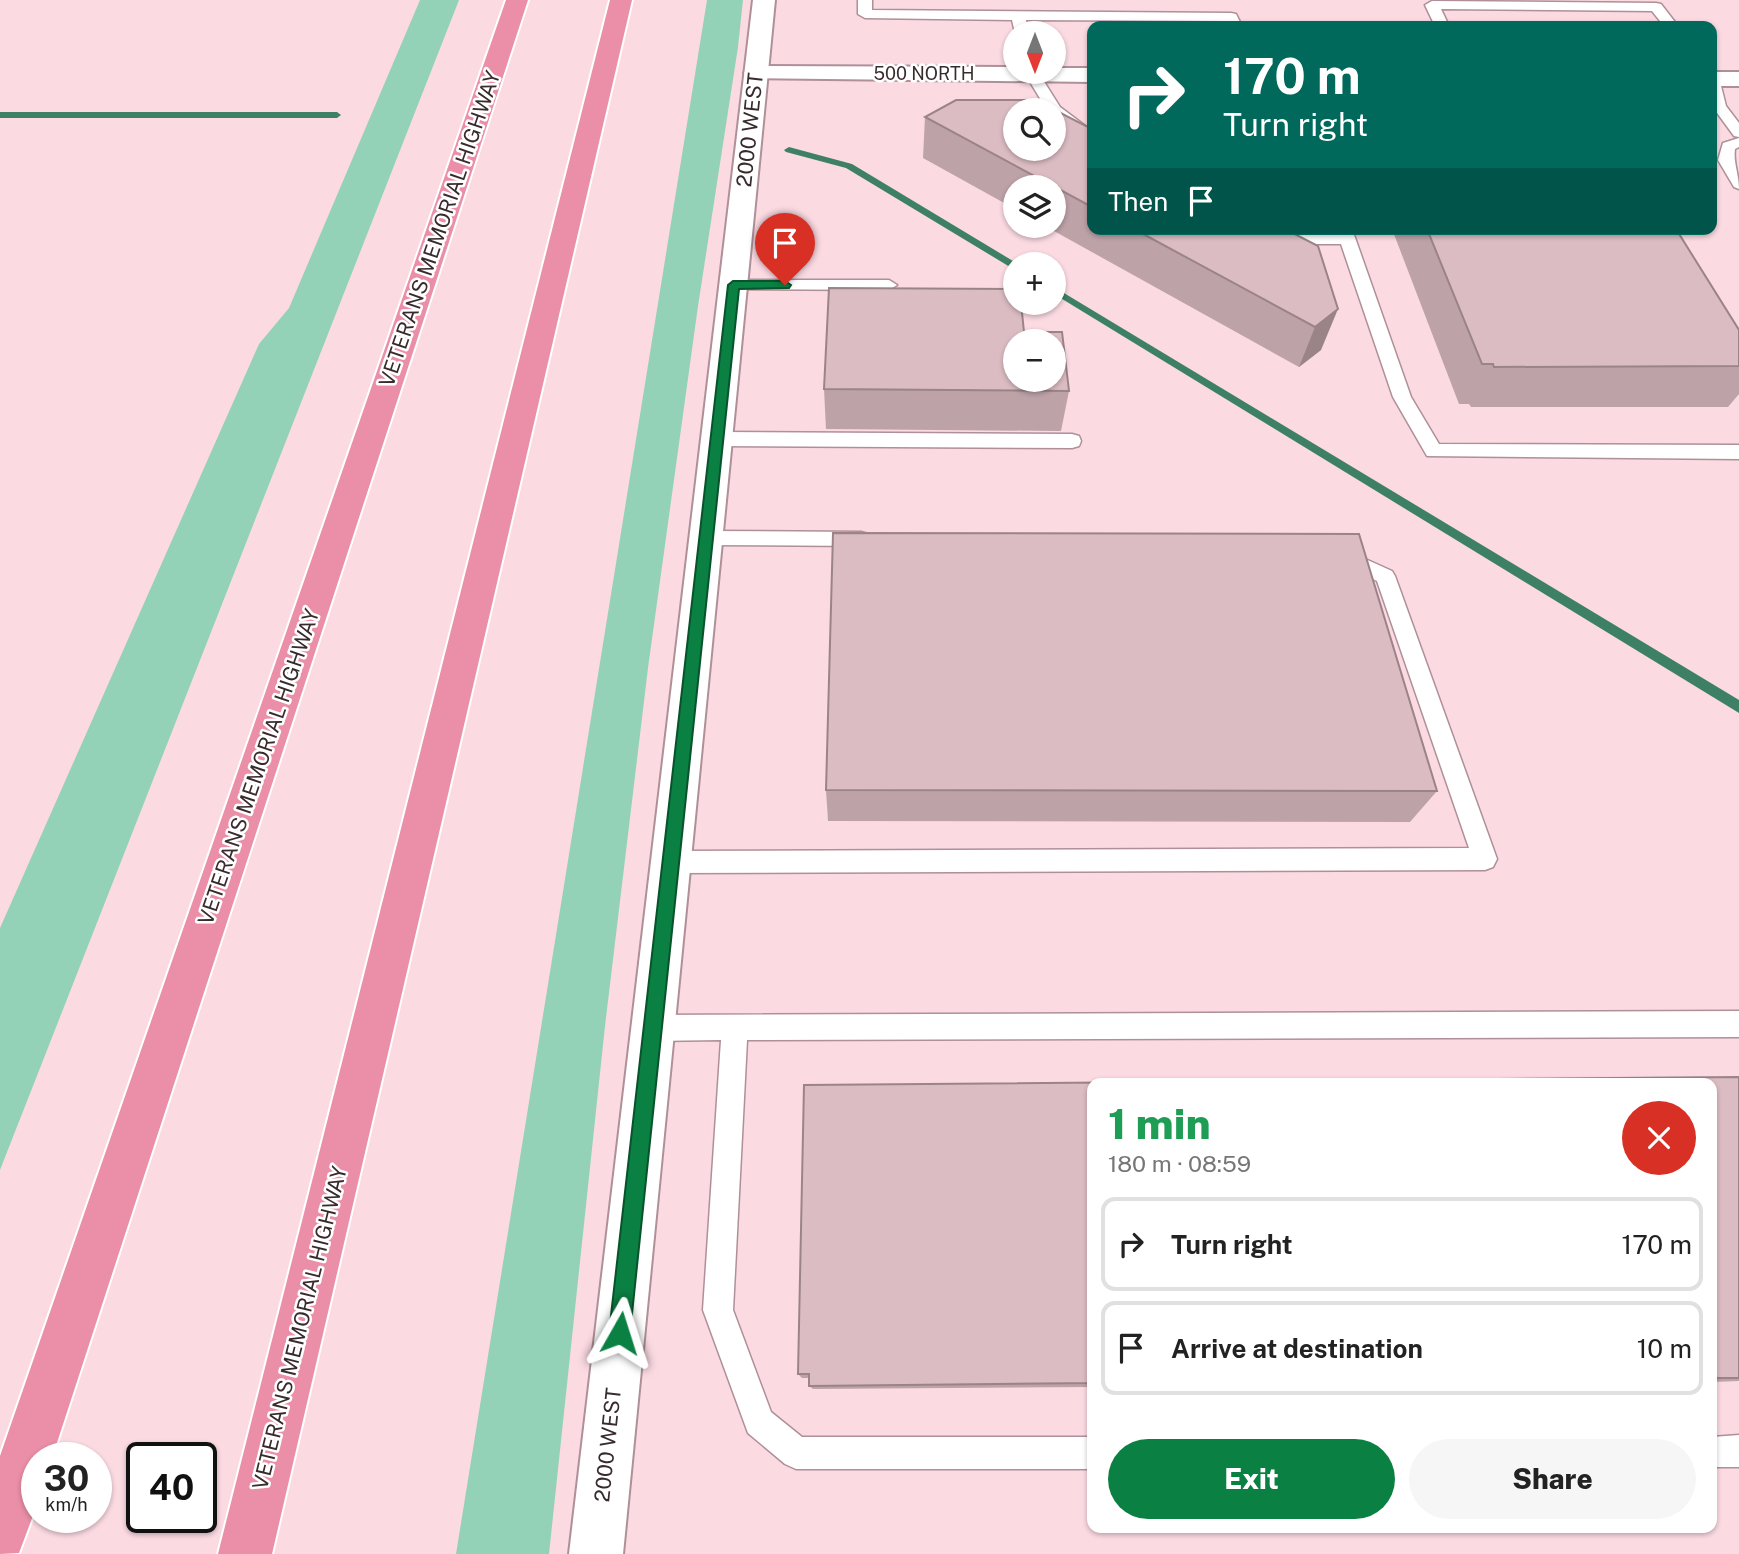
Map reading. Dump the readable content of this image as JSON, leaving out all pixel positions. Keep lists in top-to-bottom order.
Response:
{
  "streets": {
    "highway": ["VETERANS MEMORIAL HIGHWAY"],
    "street": ["500 NORTH", "2000 WEST"]
  },
  "crossings": [
    ["500 NORTH", "2000 WEST"]
  ],
  "north": "bottom",
  "page": {
    "map_buttons": ["+", "−"],
    "turn": ["170 m", "Turn right"],
    "then": "Then",
    "heading": ["1 min", "180 m · 08:59"],
    "list": [
      {
        "name": "Turn right",
        "value": "170 m"
      },
      {
        "name": "Arrive at destination",
        "value": "10 m"
      }
    ],
    "buttons": ["Exit", "Share"],
    "speed": "30 km/h",
    "limit": "40"
  }
}
